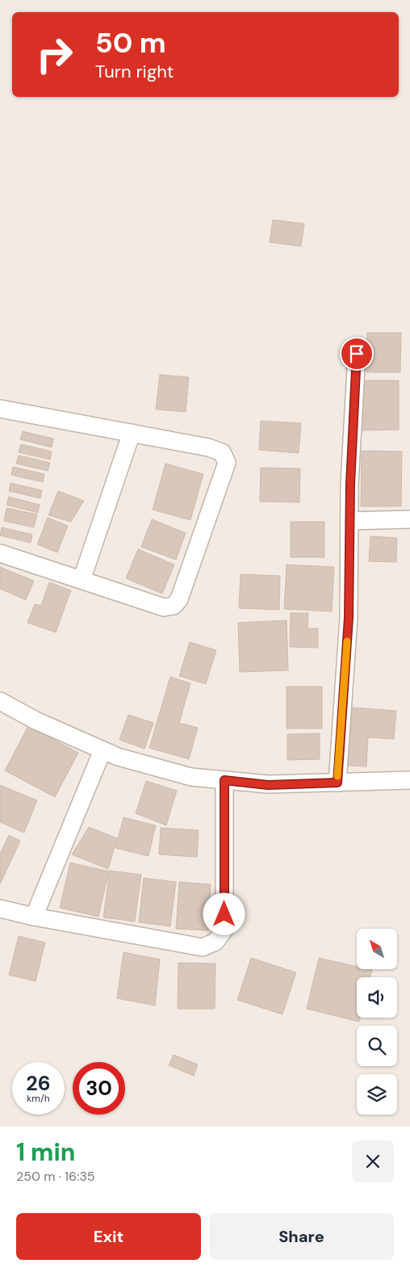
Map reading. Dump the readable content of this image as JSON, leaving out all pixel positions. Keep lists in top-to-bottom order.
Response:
{
  "north": "top left",
  "page": {
    "turn": ["50 m", "Turn right"],
    "speed": "26 km/h",
    "limit": "30",
    "heading": ["1 min", "250 m · 16:35"],
    "buttons": ["Exit", "Share"]
  }
}
